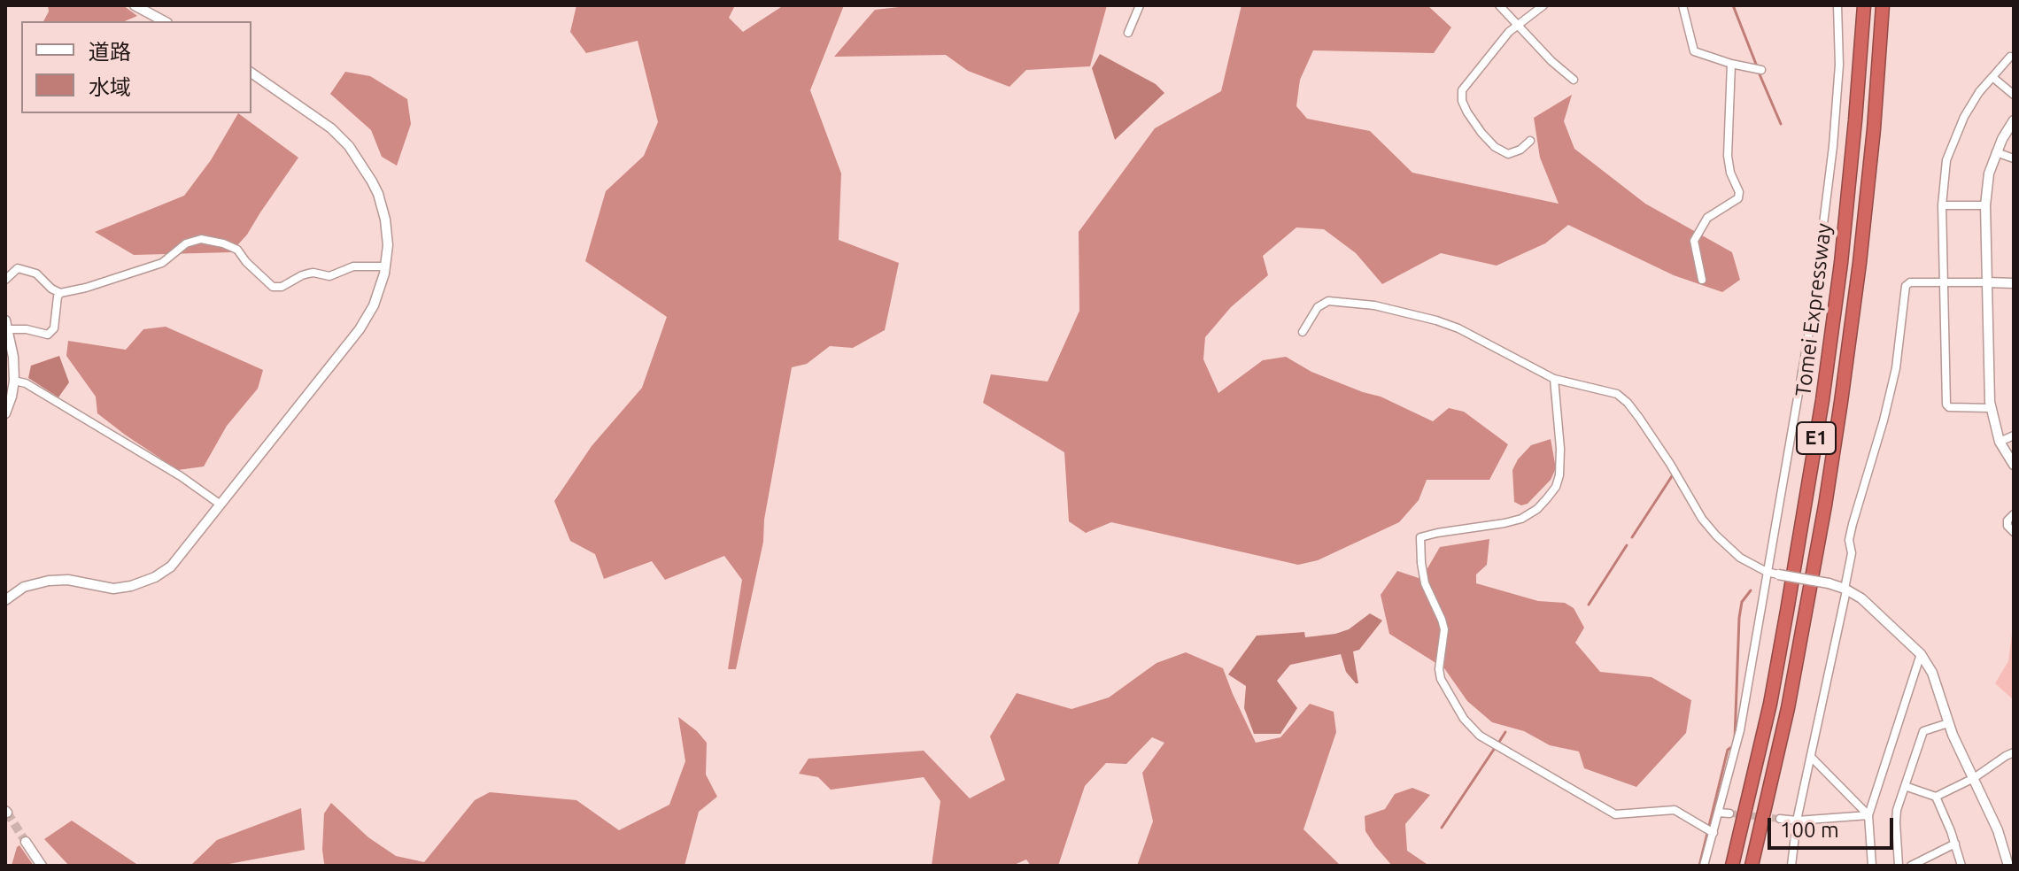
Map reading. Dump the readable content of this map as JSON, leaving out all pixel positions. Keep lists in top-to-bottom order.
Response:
{
  "streets": {
    "highway": ["Tomei Expressway", "E1"]
  },
  "legend": ["道路", "水域"],
  "scale_bar": "100 m"
}
